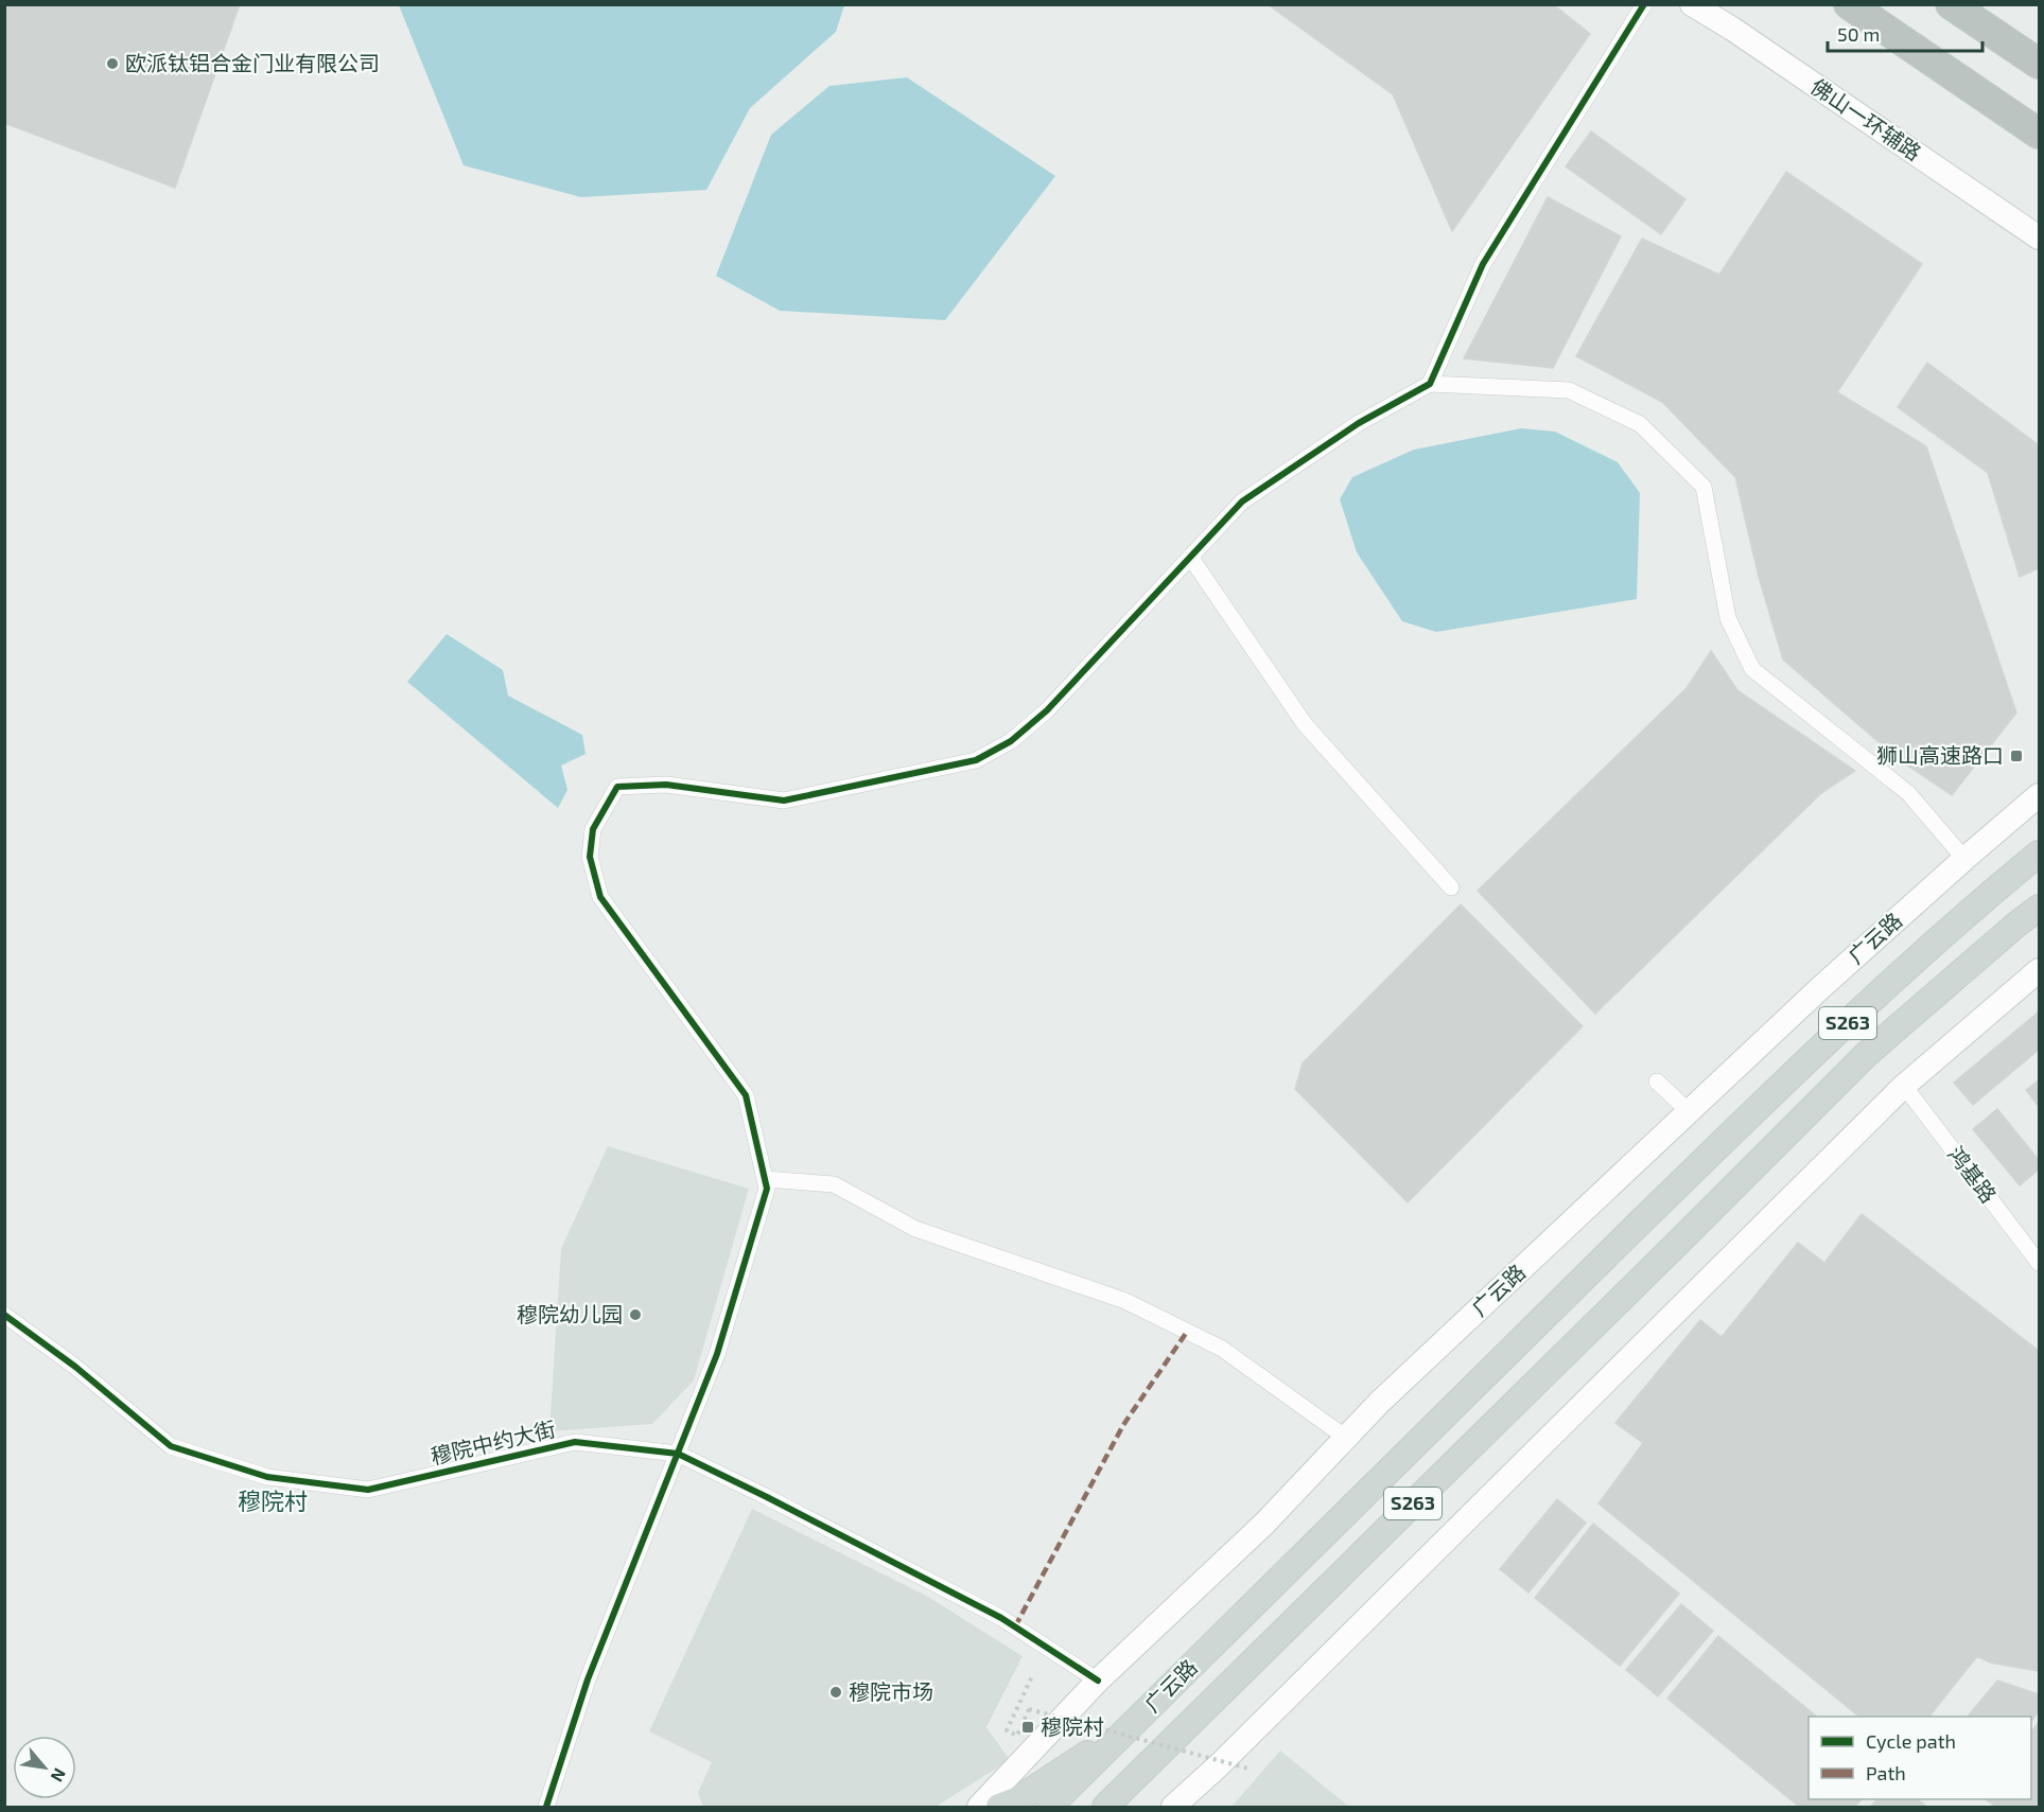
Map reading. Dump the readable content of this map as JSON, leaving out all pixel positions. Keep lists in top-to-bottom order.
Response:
{
  "streets": {
    "main road": ["佛山一环辅路", "广云路", "S263"],
    "street": ["鸿基路", "穆院中约大街"]
  },
  "crossings": [
    ["广云路", "穆院中约大街"],
    ["S263", "鸿基路"]
  ],
  "districts": ["穆院村"],
  "places": {
    "other": ["欧派钛铝合金门业有限公司", "穆院幼儿园", "穆院市场"],
    "transit": ["狮山高速路口", "穆院村"]
  },
  "legend": ["Cycle path", "Path"],
  "scale_bar": "50 m",
  "north": "bottom right"
}
